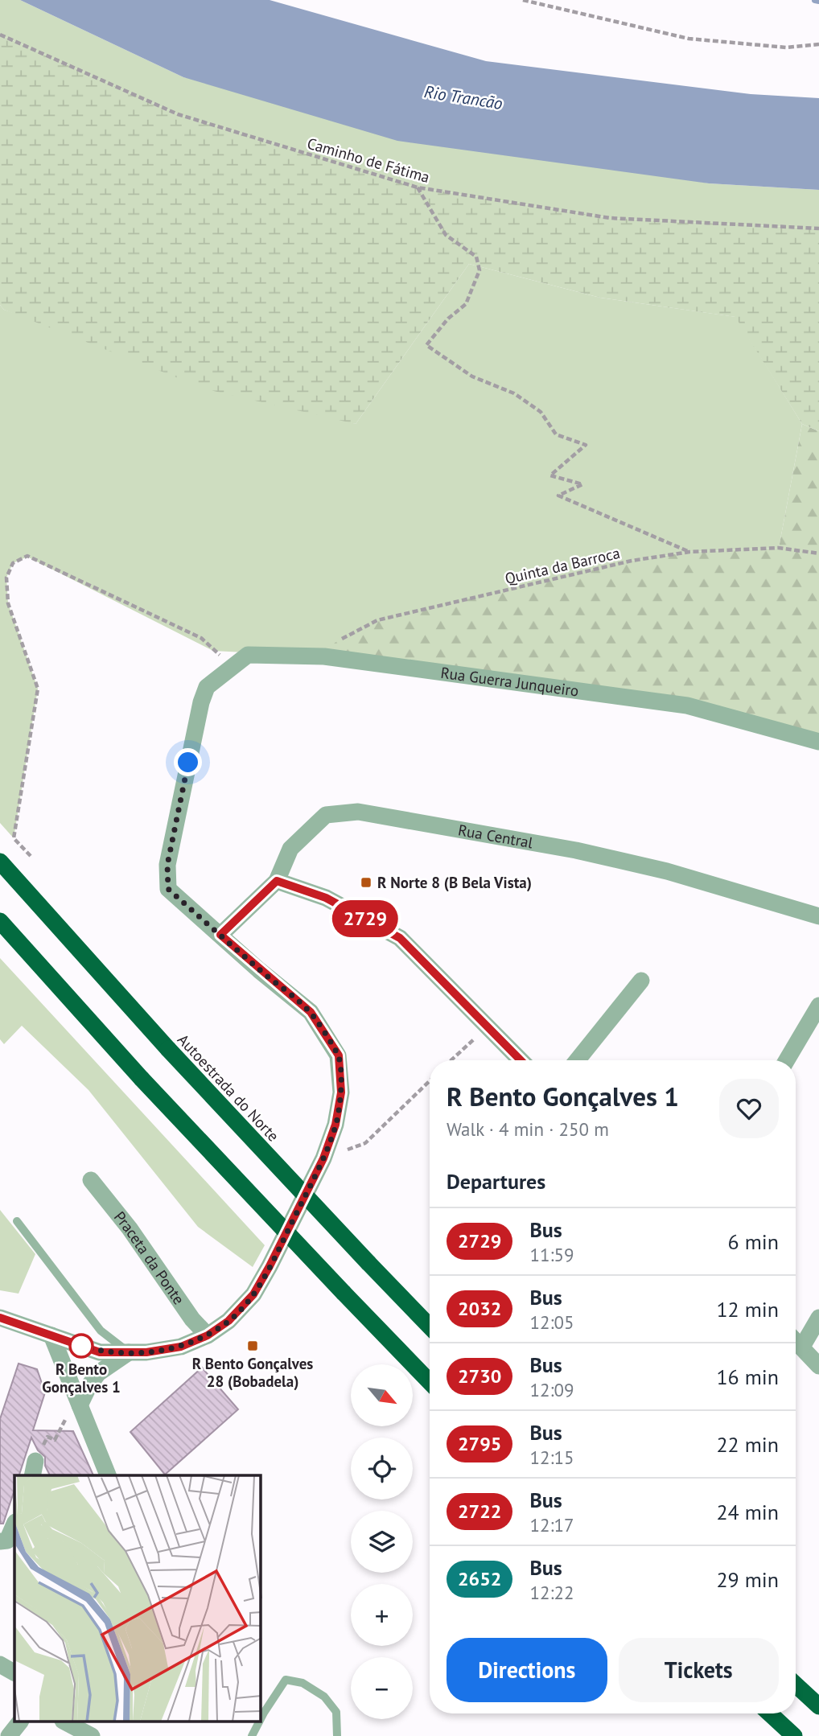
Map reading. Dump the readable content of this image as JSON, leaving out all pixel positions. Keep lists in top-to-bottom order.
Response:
{
  "streets": {
    "highway": ["Autoestrada do Norte"],
    "street": ["Rua Guerra Junqueiro", "Rua Central", "Praceta da Ponte"],
    "path": ["Caminho de Fátima", "Quinta da Barroca"]
  },
  "crossings": [
    ["Quinta da Barroca", "Rua Guerra Junqueiro"],
    ["Rua Guerra Junqueiro", "Rua Central"]
  ],
  "water": ["Rio Trancão"],
  "places": {
    "transit": ["R Norte 8 (B Bela Vista)", "R Bento Gonçalves 28 (Bobadela)"],
    "other": ["R Bento Gonçalves 1"]
  },
  "lines": ["bus line 2729"],
  "north": "bottom right",
  "page": {
    "on_map": "2729",
    "heading": [
      ["R Bento Gonçalves 1", "Walk · 4 min · 250 m"],
      "Departures"
    ],
    "list": [
      {
        "mark": "2729",
        "name": "Bus",
        "note": "11:59",
        "value": "6 min"
      },
      {
        "mark": "2032",
        "name": "Bus",
        "note": "12:05",
        "value": "12 min"
      },
      {
        "mark": "2730",
        "name": "Bus",
        "note": "12:09",
        "value": "16 min"
      },
      {
        "mark": "2795",
        "name": "Bus",
        "note": "12:15",
        "value": "22 min"
      },
      {
        "mark": "2722",
        "name": "Bus",
        "note": "12:17",
        "value": "24 min"
      },
      {
        "mark": "2652",
        "name": "Bus",
        "note": "12:22",
        "value": "29 min"
      }
    ],
    "map_buttons": ["+", "−"],
    "buttons": ["Directions", "Tickets"]
  }
}
